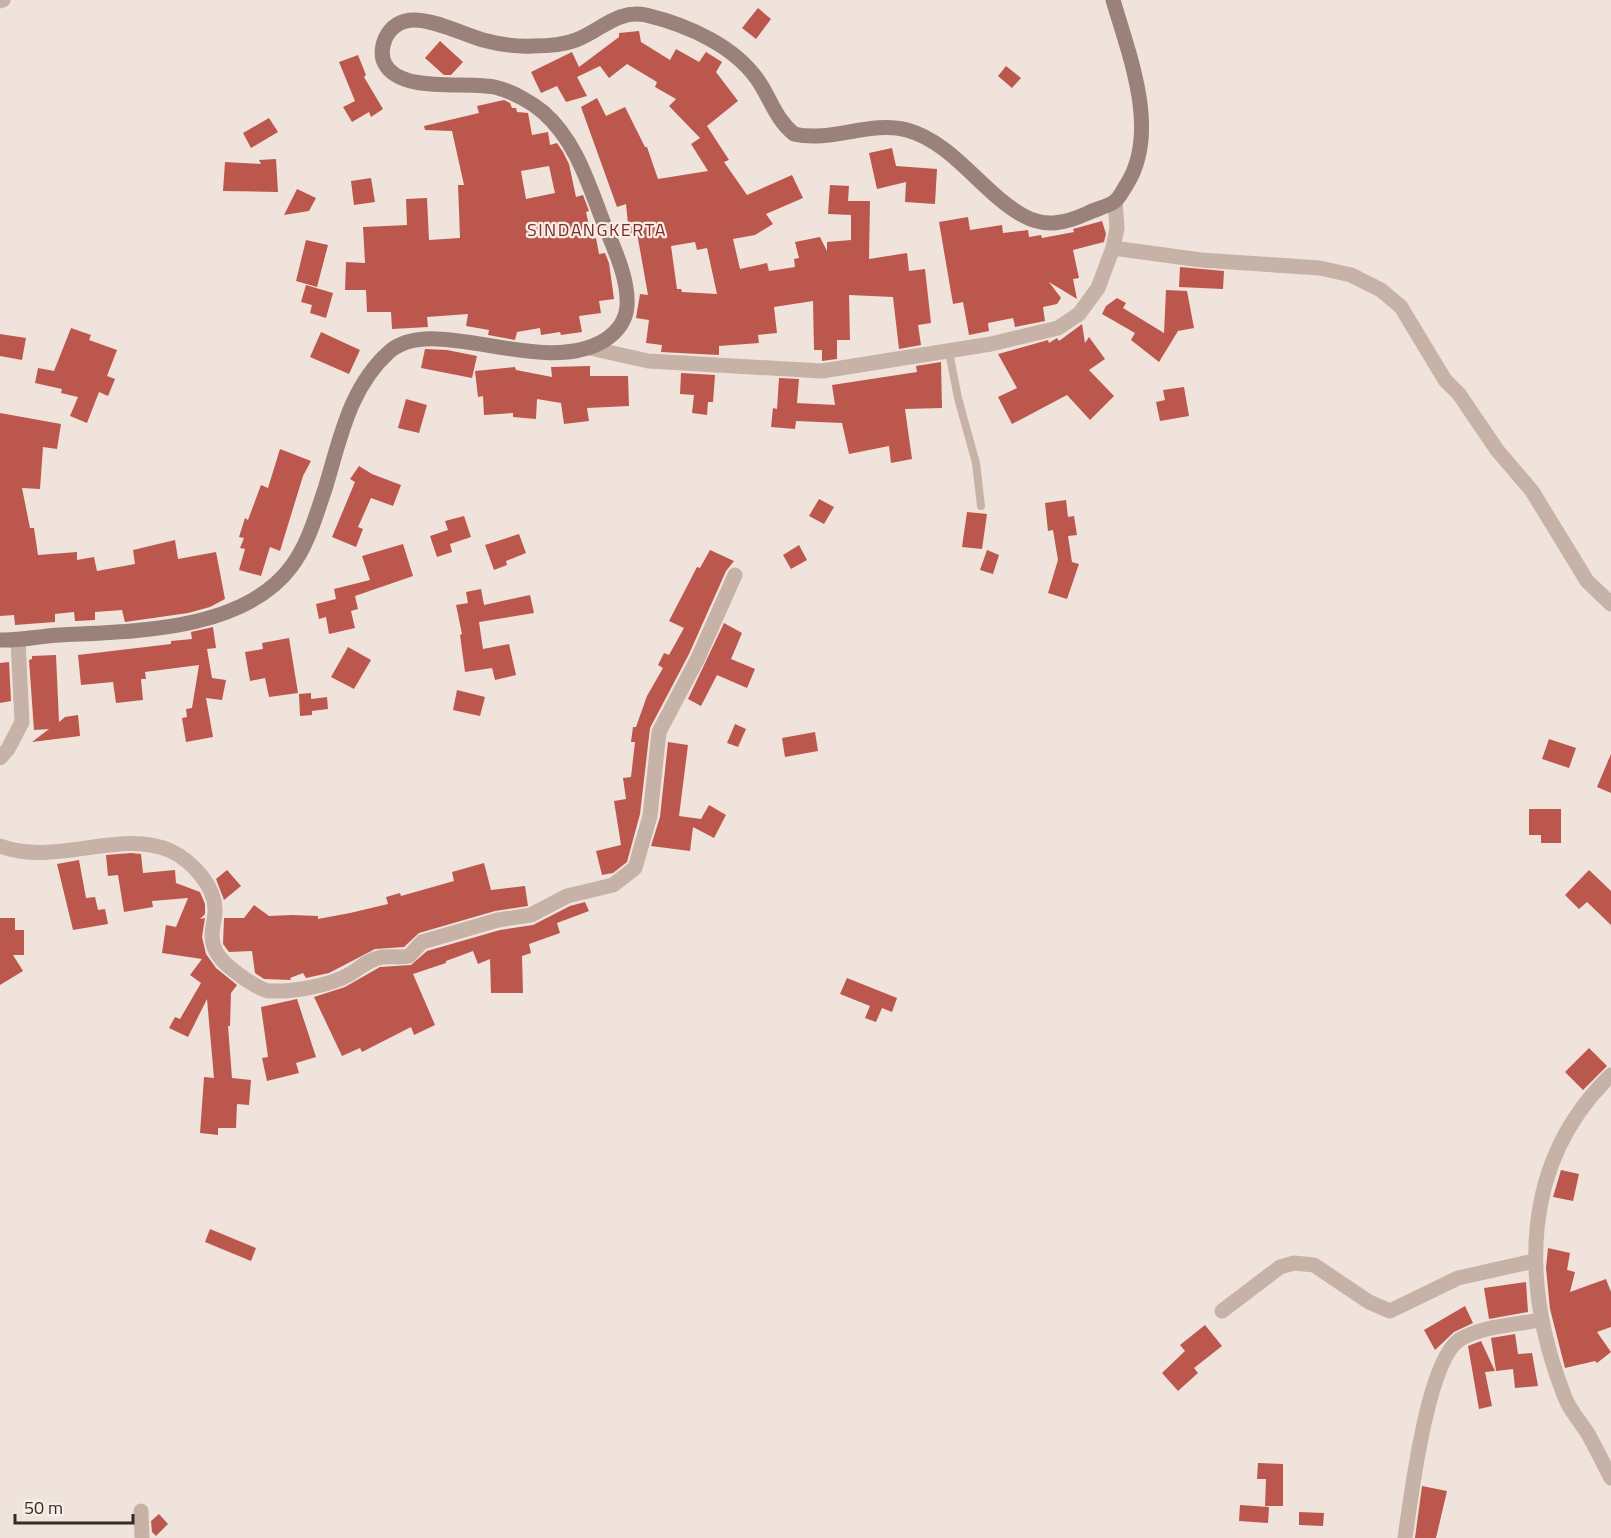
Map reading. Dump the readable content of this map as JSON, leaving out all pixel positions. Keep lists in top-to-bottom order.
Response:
{
  "districts": ["SINDANGKERTA"],
  "scale_bar": "50 m"
}
